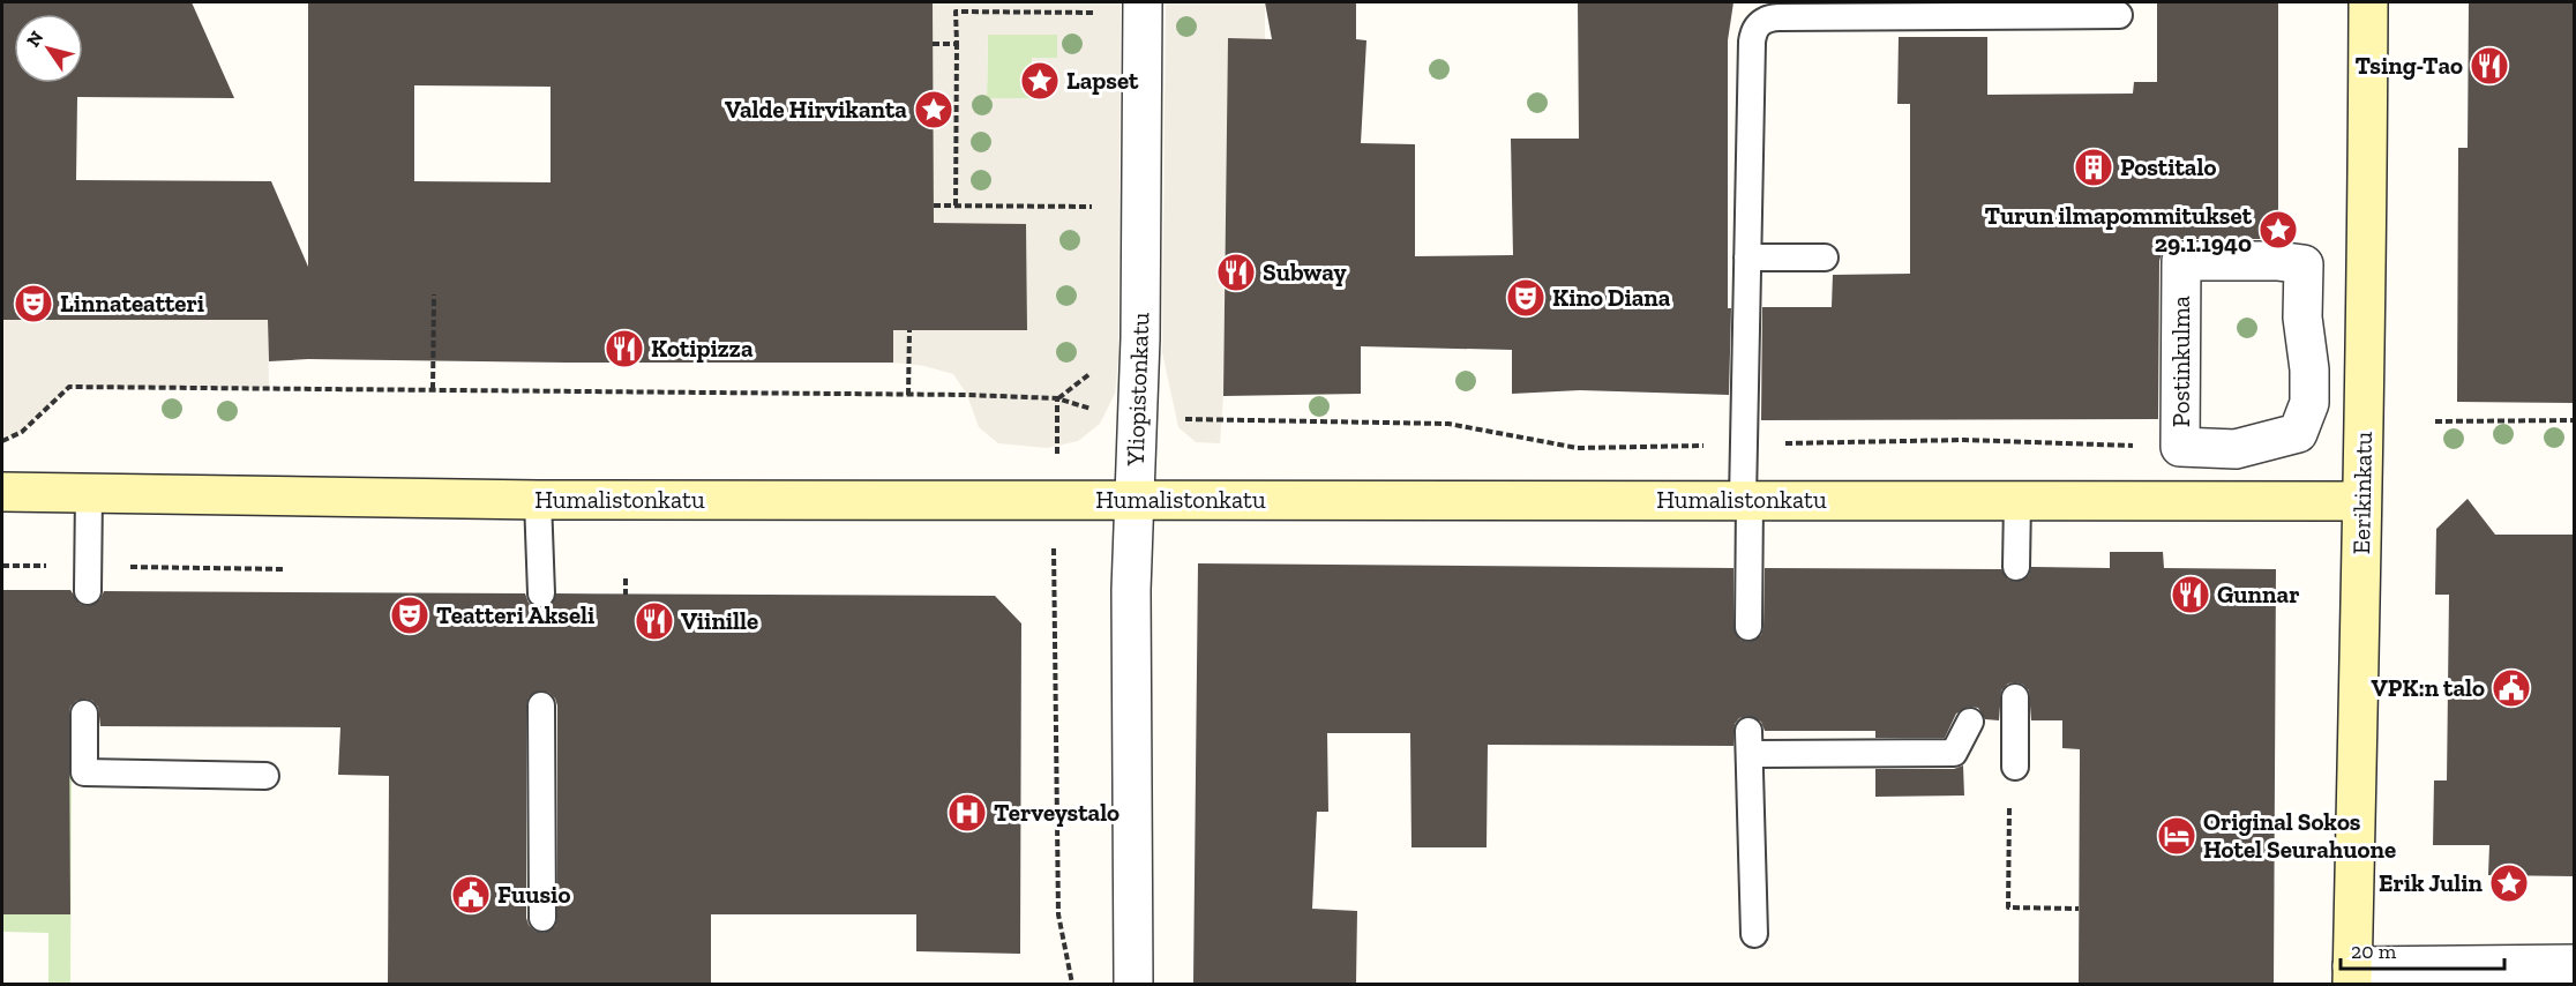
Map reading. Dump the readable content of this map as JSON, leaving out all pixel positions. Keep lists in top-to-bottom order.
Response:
{
  "streets": {
    "street": [
      "Postinkulma",
      "Yliopistonkatu",
      "Eerikinkatu",
      "Humalistonkatu"
    ]
  },
  "crossings": [
    ["Yliopistonkatu", "Humalistonkatu"],
    ["Eerikinkatu", "Humalistonkatu"]
  ],
  "places": {
    "restaurant": [
      "Tsing-Tao",
      "Subway",
      "Kotipizza",
      "Gunnar",
      "Viinille"
    ],
    "place": [
      "Lapset",
      "Valde Hirvikanta",
      "Turun ilmapommitukset 29.1.1940",
      "Erik Julin"
    ],
    "building": ["Postitalo"],
    "theatre": ["Kino Diana", "Linnateatteri", "Teatteri Akseli"],
    "public building": ["VPK:n talo", "Fuusio"],
    "hospital": ["Terveystalo"],
    "hotel": ["Original Sokos Hotel Seurahuone"]
  },
  "scale_bar": "20 m",
  "north": "top left"
}
